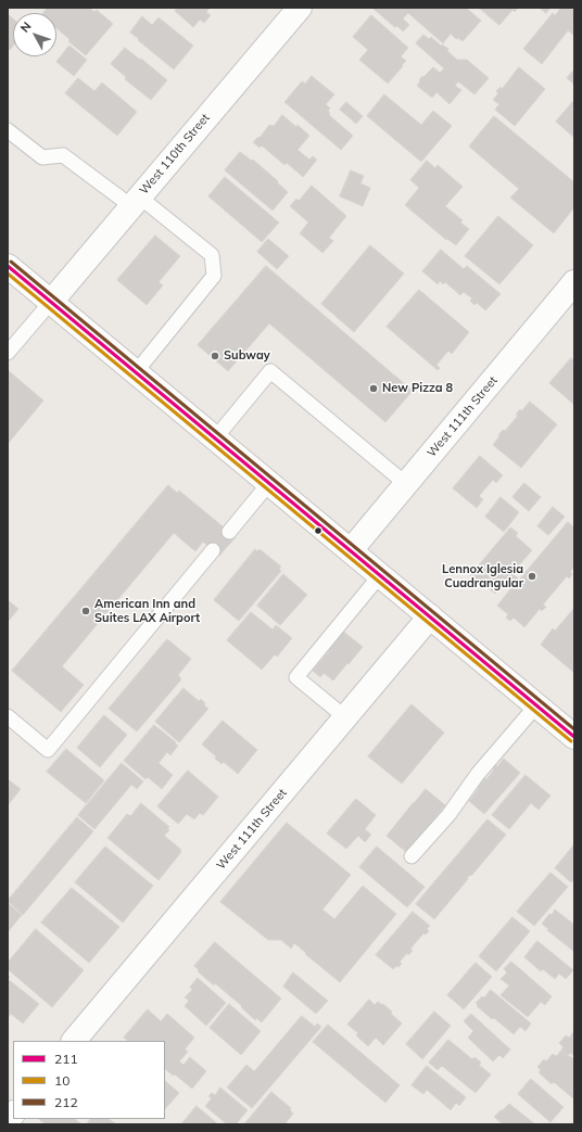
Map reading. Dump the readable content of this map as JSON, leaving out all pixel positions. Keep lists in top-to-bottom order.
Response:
{
  "streets": {
    "street": ["West 110th Street", "West 111th Street"]
  },
  "places": [
    "Subway",
    "New Pizza 8",
    "Lennox Iglesia Cuadrangular",
    "American Inn and Suites LAX Airport"
  ],
  "lines": ["transit line 212", "transit line 211", "transit line 10"],
  "legend": ["211", "10", "212"],
  "north": "top left"
}
